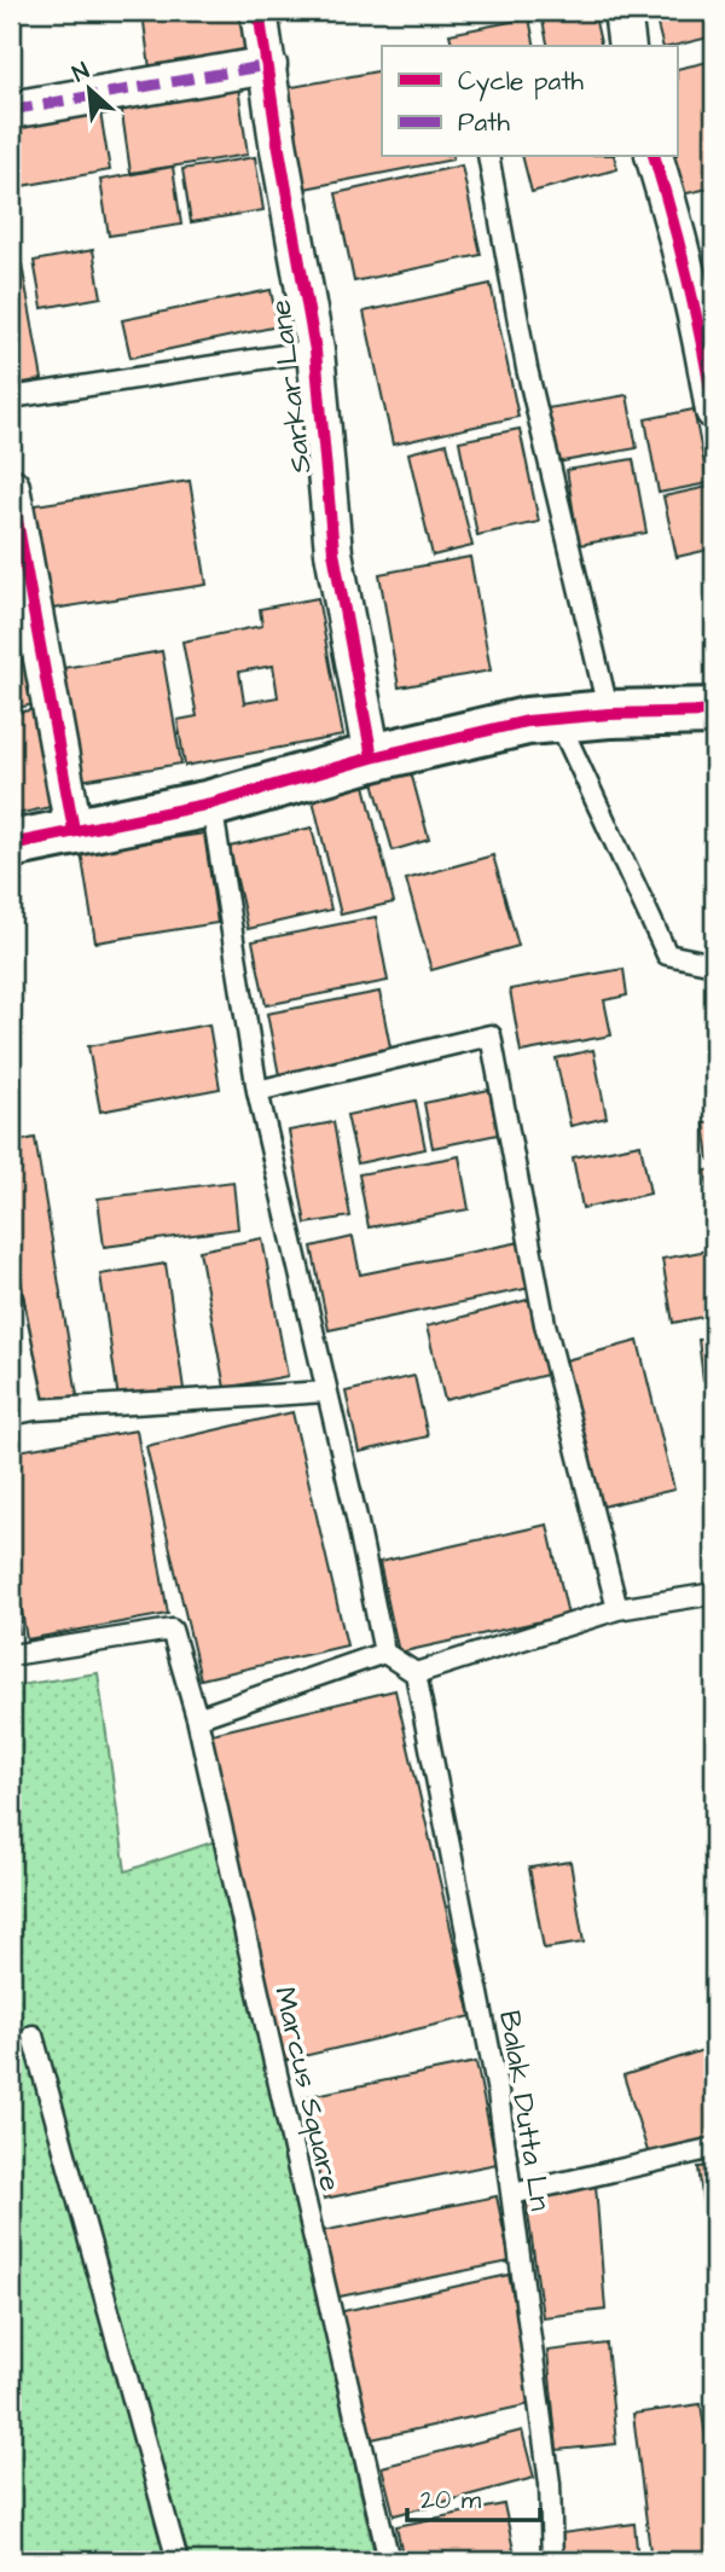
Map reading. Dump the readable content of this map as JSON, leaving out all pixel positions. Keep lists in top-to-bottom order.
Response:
{
  "streets": {
    "street": ["Sarkar Lane"],
    "lane": ["Marcus Square", "Balak Dutta Ln"]
  },
  "legend": ["Cycle path", "Path"],
  "scale_bar": "20 m",
  "north": "top left"
}
